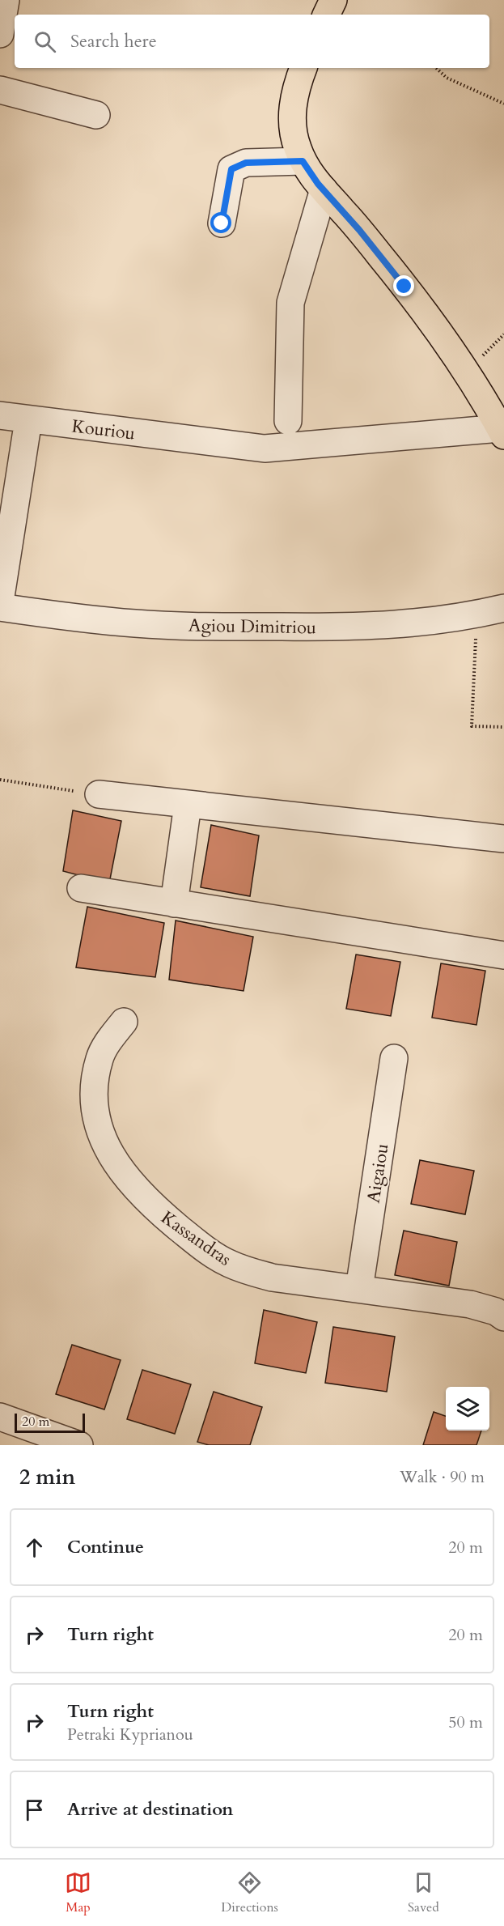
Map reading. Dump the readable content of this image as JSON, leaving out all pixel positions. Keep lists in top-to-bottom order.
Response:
{
  "streets": {
    "street": [
      "Kouriou",
      "Agiou Dimitriou",
      "Aigaiou",
      "Kassandras"
    ]
  },
  "crossings": [
    ["Aigaiou", "Kassandras"]
  ],
  "scale_bar": "20 m",
  "page": {
    "search": "Search here",
    "scale": "20 m",
    "heading": ["2 min", "Walk · 90 m"],
    "list": [
      ["Continue", "20 m"],
      ["Turn right", "20 m"],
      ["Turn right", "Petraki Kyprianou", "50 m"],
      "Arrive at destination"
    ],
    "nav": ["Map", "Directions", "Saved"]
  }
}
